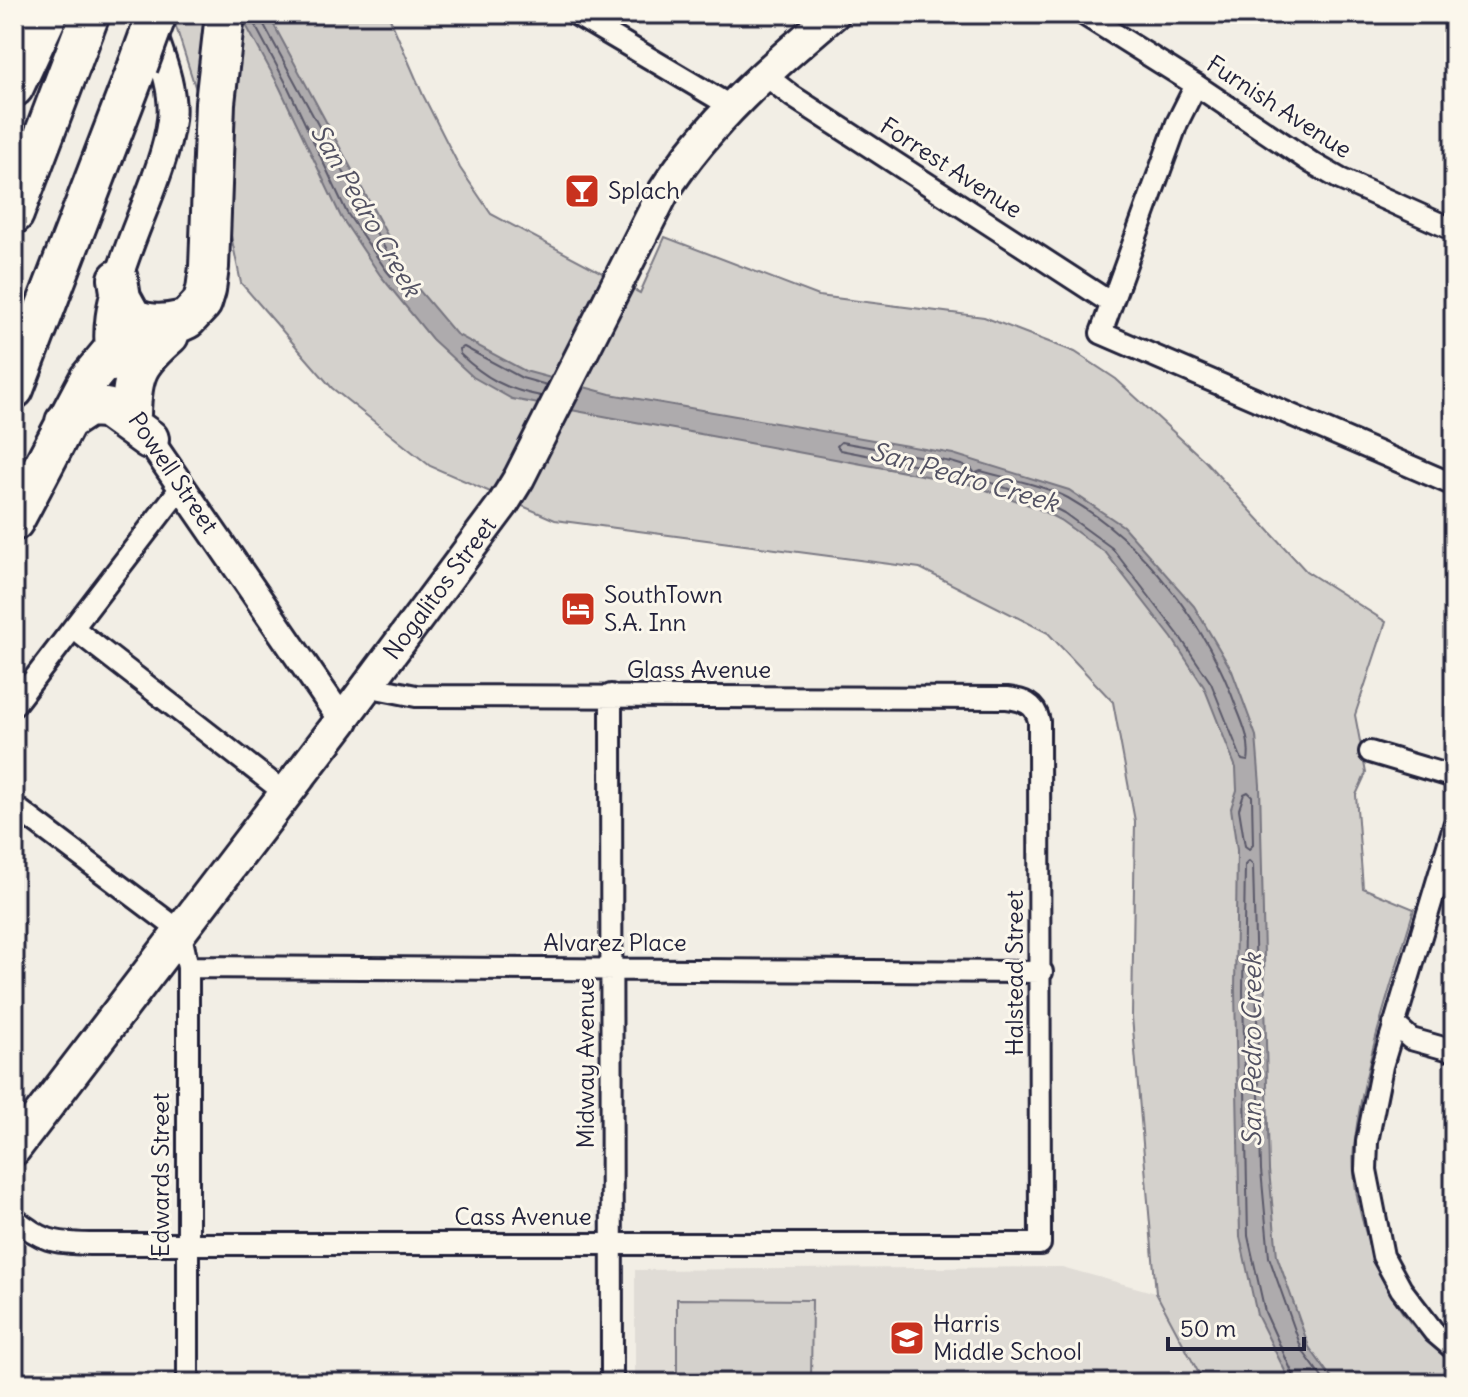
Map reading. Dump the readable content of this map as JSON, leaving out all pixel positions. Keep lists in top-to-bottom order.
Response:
{
  "streets": {
    "main road": ["Nogalitos Street"],
    "street": [
      "Furnish Avenue",
      "Forrest Avenue",
      "Powell Street",
      "Glass Avenue",
      "Alvarez Place",
      "Halstead Street",
      "Midway Avenue",
      "Edwards Street",
      "Cass Avenue"
    ]
  },
  "crossings": [
    ["Forrest Avenue", "Nogalitos Street"],
    ["Powell Street", "Nogalitos Street"],
    ["Nogalitos Street", "Glass Avenue"],
    ["Nogalitos Street", "Edwards Street"],
    ["Glass Avenue", "Halstead Street"],
    ["Glass Avenue", "Midway Avenue"],
    ["Alvarez Place", "Halstead Street"],
    ["Alvarez Place", "Midway Avenue"],
    ["Alvarez Place", "Edwards Street"],
    ["Halstead Street", "Cass Avenue"],
    ["Midway Avenue", "Cass Avenue"],
    ["Edwards Street", "Cass Avenue"]
  ],
  "water": ["San Pedro Creek"],
  "places": {
    "bar": ["Splach"],
    "hotel": ["SouthTown S.A. Inn"],
    "school or university": ["Harris Middle School"]
  },
  "scale_bar": "50 m"
}
